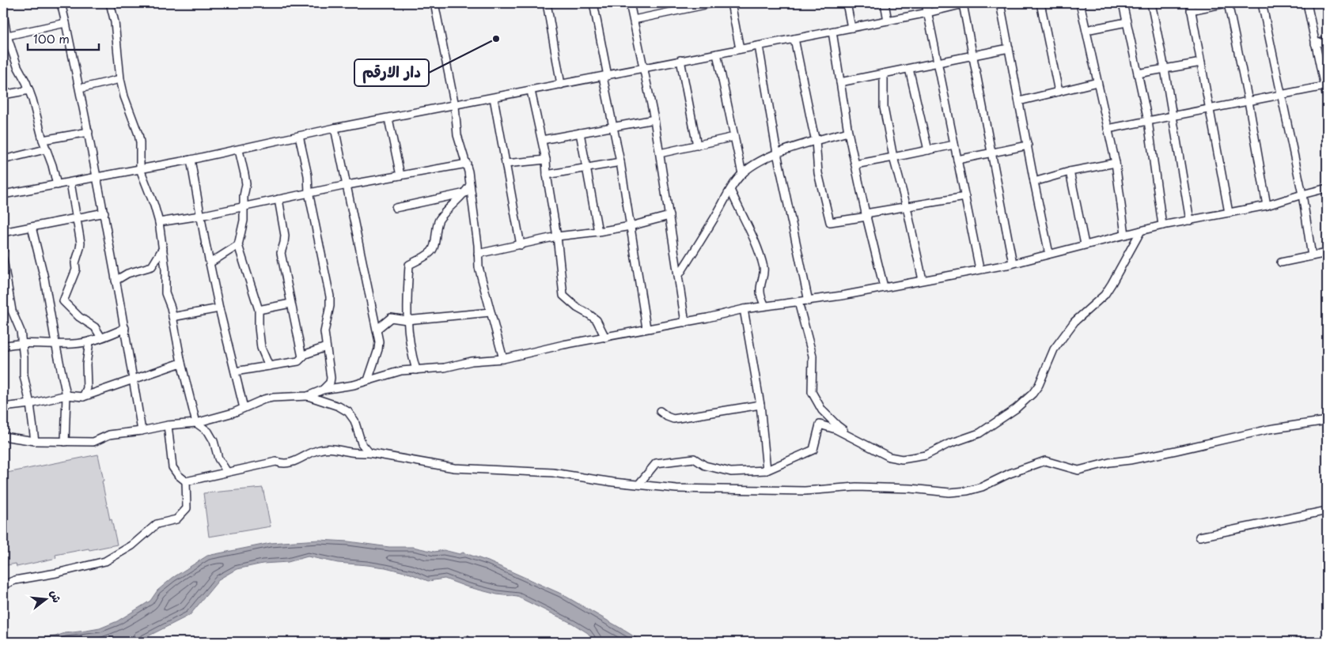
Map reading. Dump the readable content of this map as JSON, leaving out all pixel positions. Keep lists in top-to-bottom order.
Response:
{
  "places": ["دار الارقم"],
  "scale_bar": "100 m",
  "north": "right"
}
